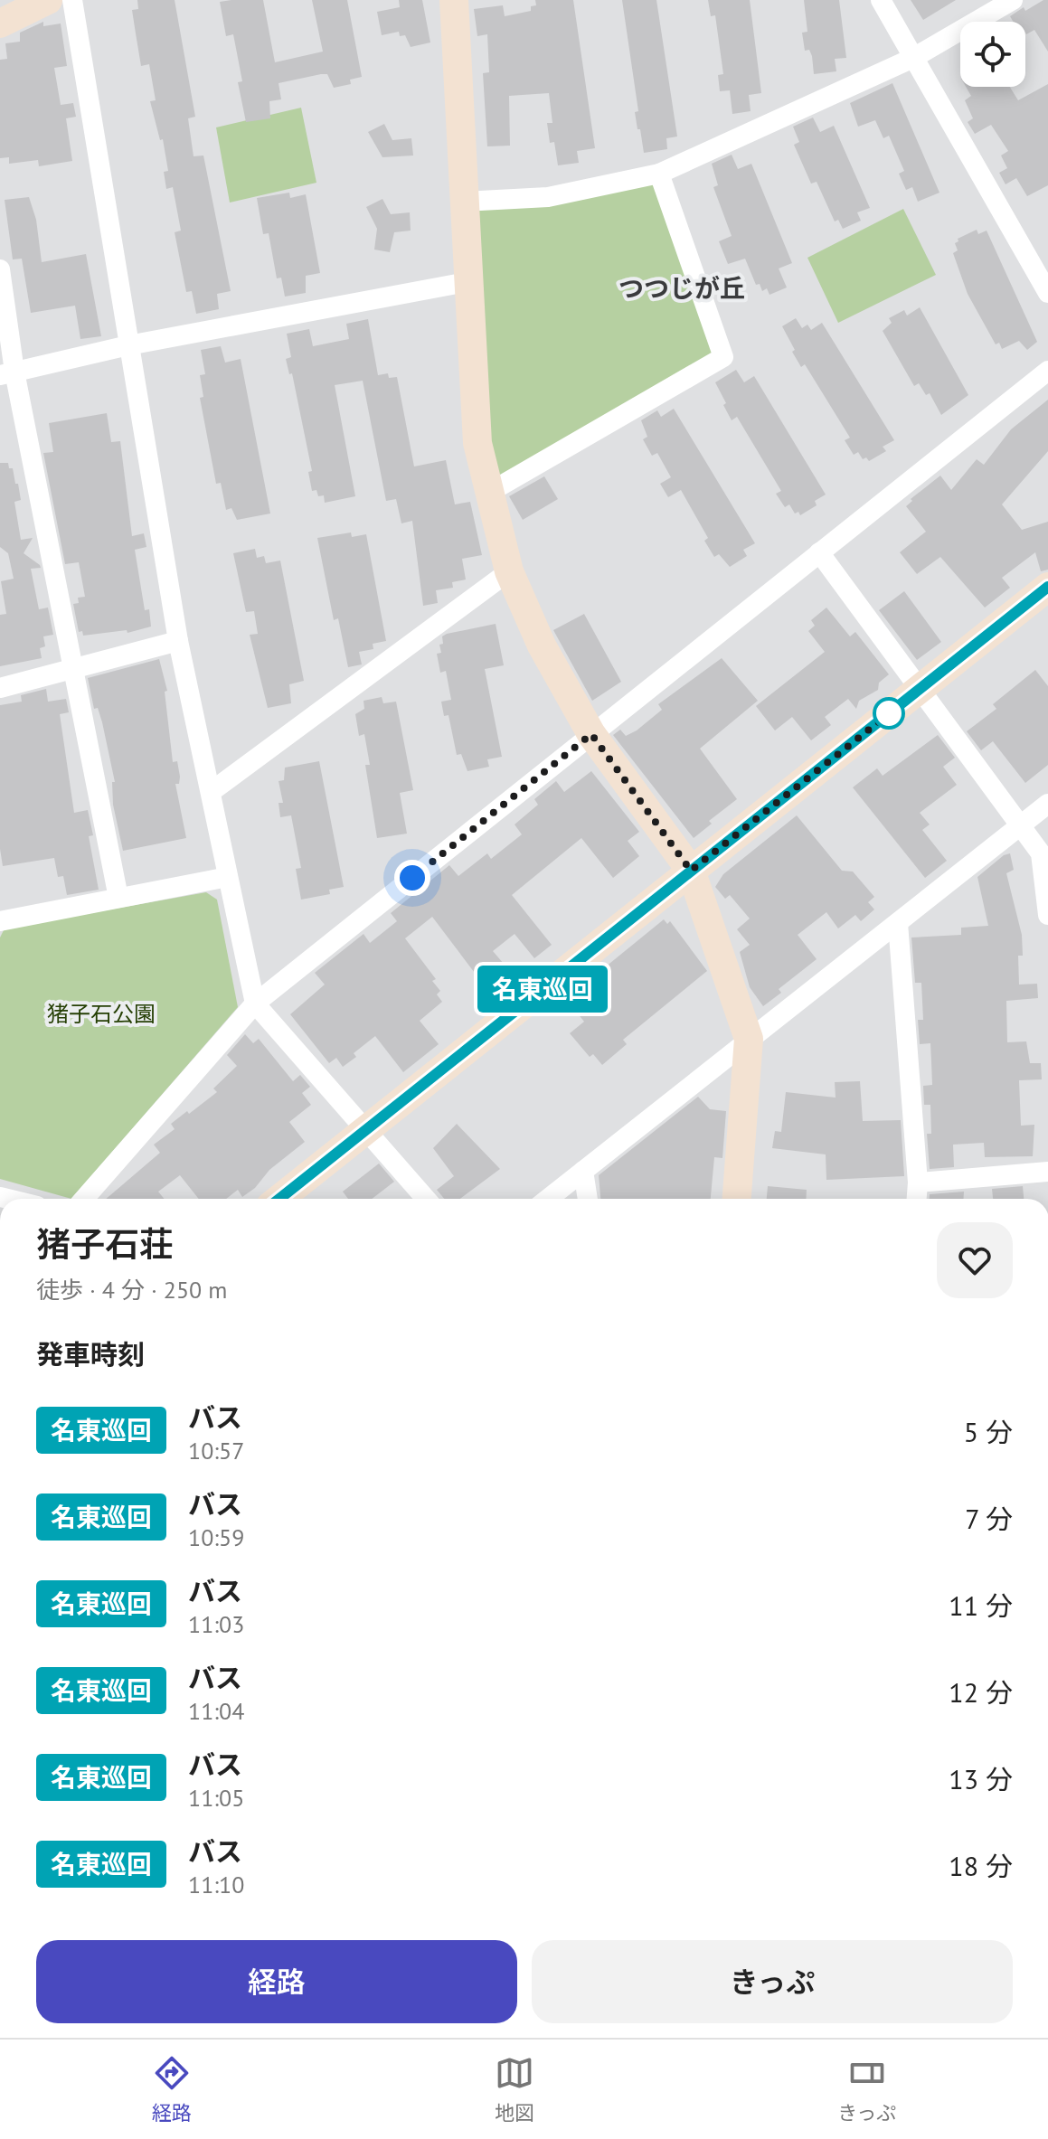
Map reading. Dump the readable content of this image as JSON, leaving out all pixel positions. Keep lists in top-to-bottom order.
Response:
{
  "districts": ["つつじが丘"],
  "parks": ["猪子石公園"],
  "lines": ["bus line 名東巡回"],
  "page": {
    "on_map": "名東巡回",
    "heading": [
      ["猪子石荘", "徒歩 · 4 分 · 250 m"],
      "発車時刻"
    ],
    "list": [
      {
        "mark": "名東巡回",
        "name": "バス",
        "note": "10:57",
        "value": "5 分"
      },
      {
        "mark": "名東巡回",
        "name": "バス",
        "note": "10:59",
        "value": "7 分"
      },
      {
        "mark": "名東巡回",
        "name": "バス",
        "note": "11:03",
        "value": "11 分"
      },
      {
        "mark": "名東巡回",
        "name": "バス",
        "note": "11:04",
        "value": "12 分"
      },
      {
        "mark": "名東巡回",
        "name": "バス",
        "note": "11:05",
        "value": "13 分"
      },
      {
        "mark": "名東巡回",
        "name": "バス",
        "note": "11:10",
        "value": "18 分"
      }
    ],
    "buttons": ["経路", "きっぷ"],
    "tabs": ["経路", "地図", "きっぷ"]
  }
}
